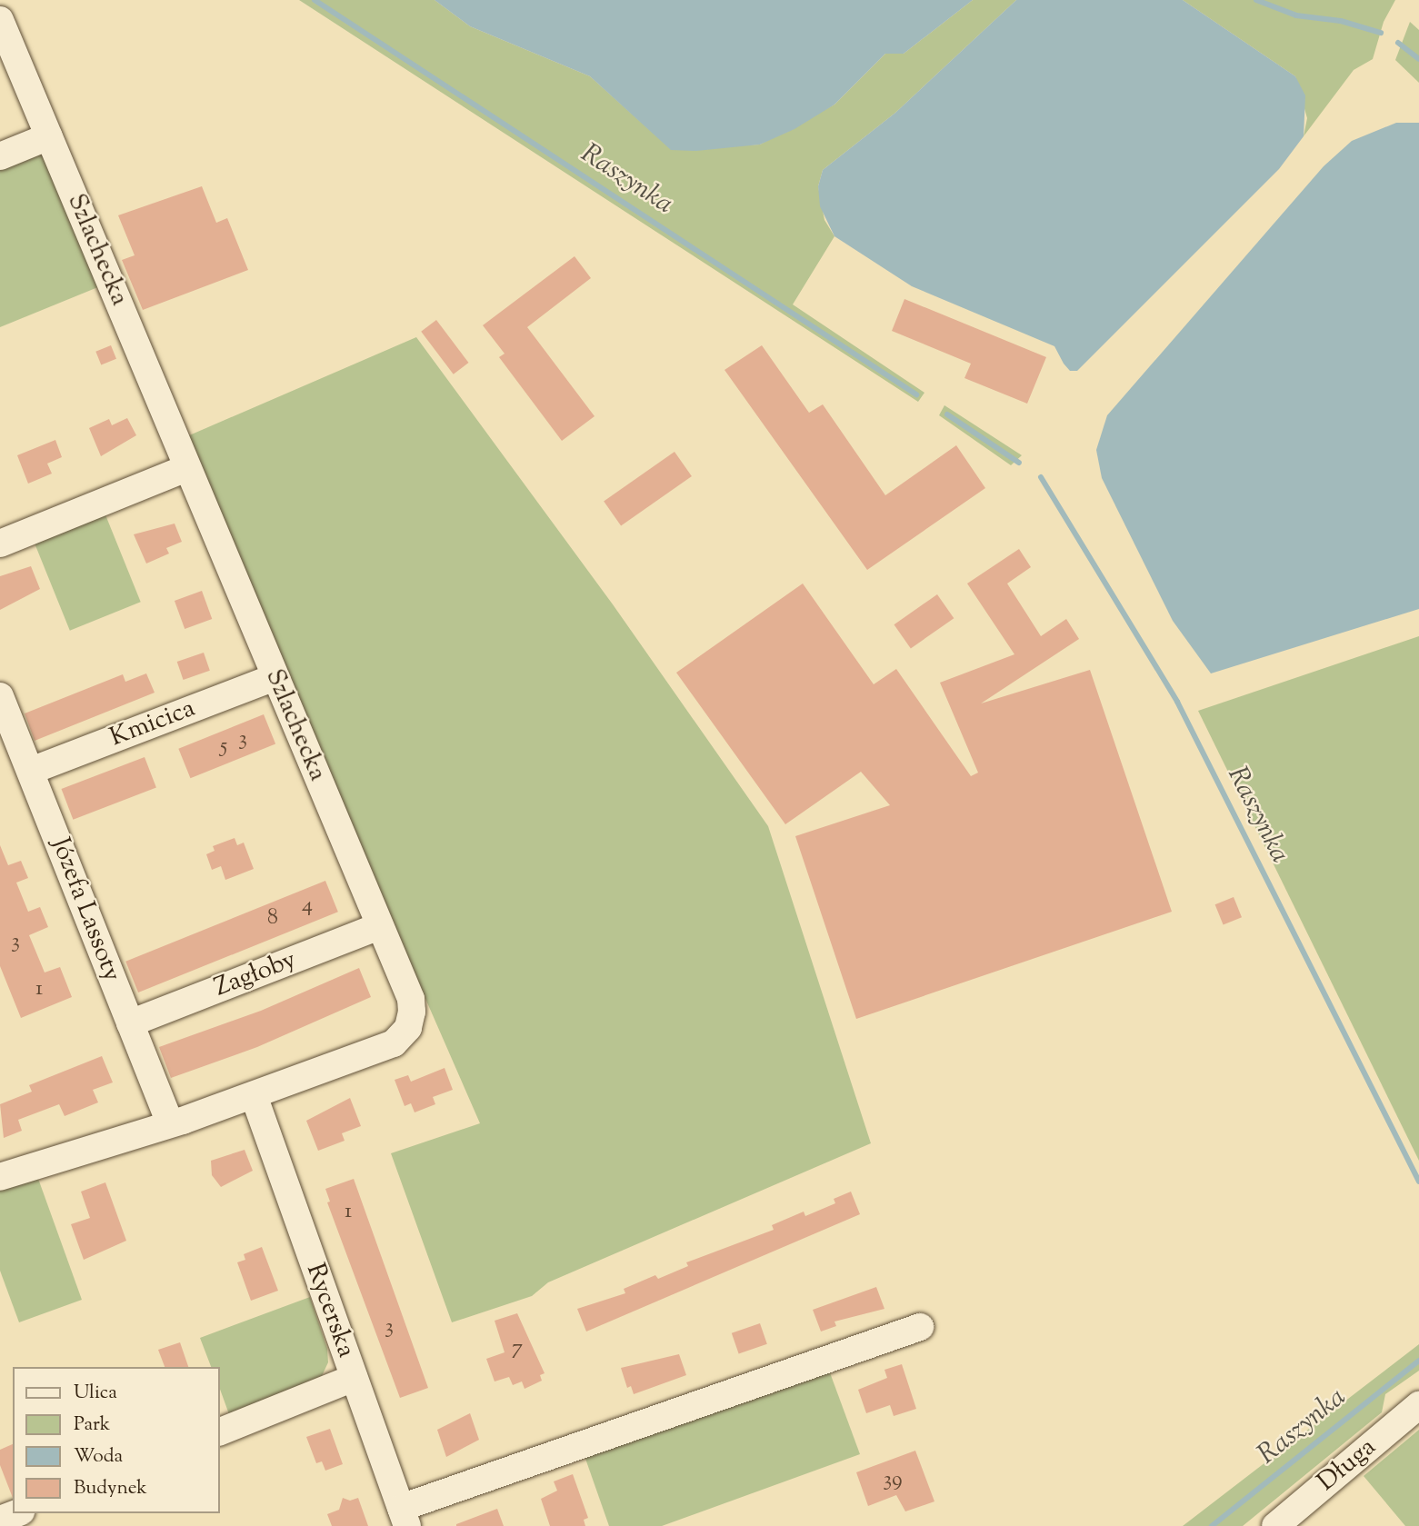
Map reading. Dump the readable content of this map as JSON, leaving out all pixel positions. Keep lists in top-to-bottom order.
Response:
{
  "streets": {
    "street": [
      "Szlachecka",
      "Kmicica",
      "Józefa Lassoty",
      "Zagłoby",
      "Rycerska",
      "Długa"
    ]
  },
  "crossings": [
    ["Szlachecka", "Kmicica"],
    ["Szlachecka", "Józefa Lassoty"],
    ["Szlachecka", "Zagłoby"],
    ["Szlachecka", "Rycerska"],
    ["Kmicica", "Józefa Lassoty"],
    ["Józefa Lassoty", "Zagłoby"]
  ],
  "water": ["Raszynka"],
  "house_numbers": [
    "3",
    "5",
    "4",
    "8",
    "3",
    "1",
    "1",
    "3",
    "7",
    "39"
  ],
  "legend": [
    "Ulica",
    "Park",
    "Woda",
    "Budynek"
  ]
}
